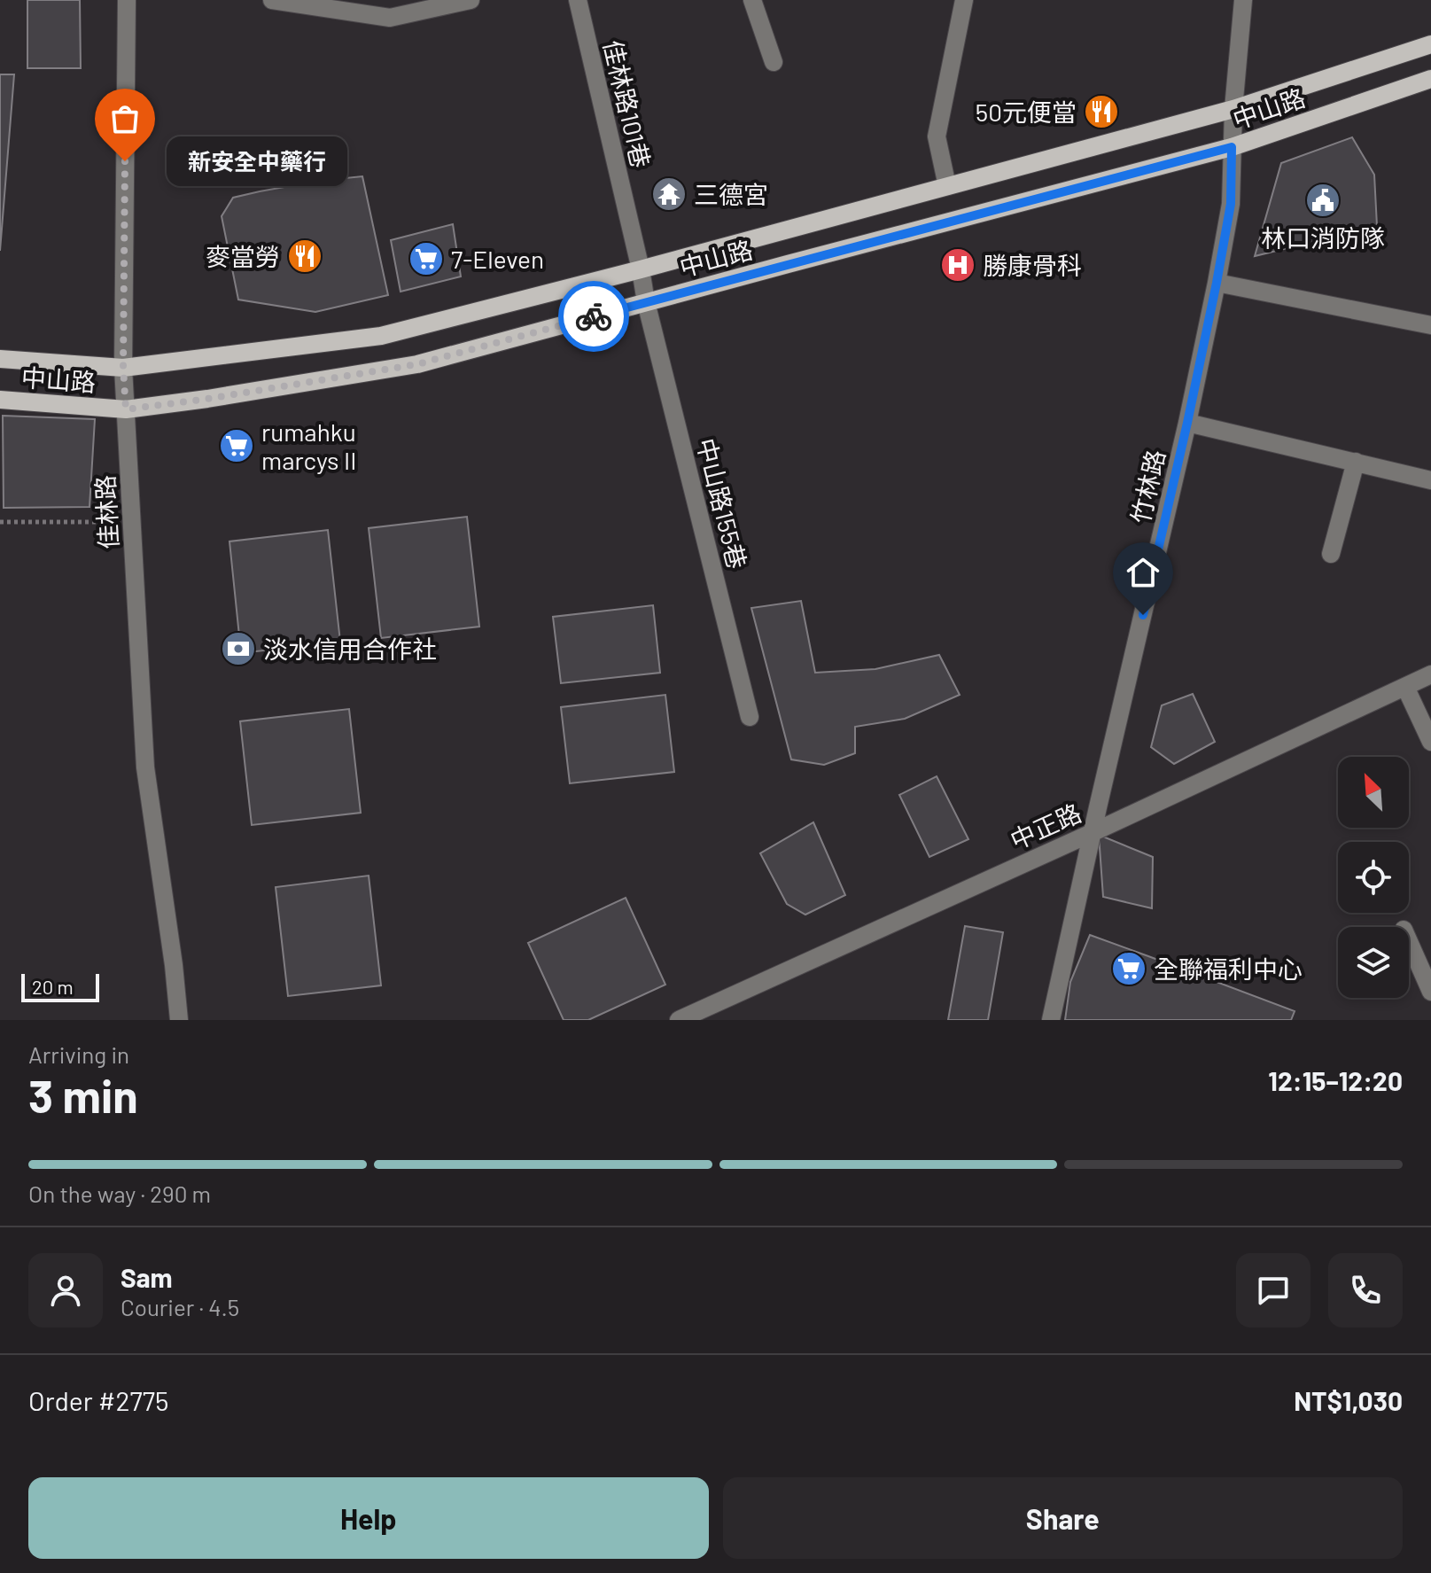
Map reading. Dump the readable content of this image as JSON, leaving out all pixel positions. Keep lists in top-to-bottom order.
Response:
{
  "streets": {
    "main road": ["中山路"],
    "street": [
      "佳林路101巷",
      "竹林路",
      "中山路155巷",
      "佳林路",
      "中正路"
    ]
  },
  "crossings": [
    ["佳林路101巷", "中山路"],
    ["佳林路101巷", "中山路155巷"],
    ["中山路", "竹林路"],
    ["中山路", "中山路155巷"],
    ["中山路", "佳林路"],
    ["竹林路", "中正路"]
  ],
  "places": {
    "restaurant": ["50元便當", "麥當勞"],
    "other": ["新安全中藥行"],
    "temple": ["三德宮"],
    "public building": ["林口消防隊"],
    "supermarket": ["7-Eleven", "rumahku marcys II", "全聯福利中心"],
    "hospital": ["勝康骨科"],
    "bank": ["淡水信用合作社"]
  },
  "scale_bar": "20 m",
  "north": "top left",
  "page": {
    "bubble": "新安全中藥行",
    "scale": "20 m",
    "heading": ["3 min", "Arriving in", "12:15–12:20"],
    "panel": [
      "Sam",
      "Courier · 4.5",
      "Order #2775",
      "NT$1,030"
    ],
    "bar": "On the way · 290 m",
    "buttons": ["Help", "Share"]
  }
}
